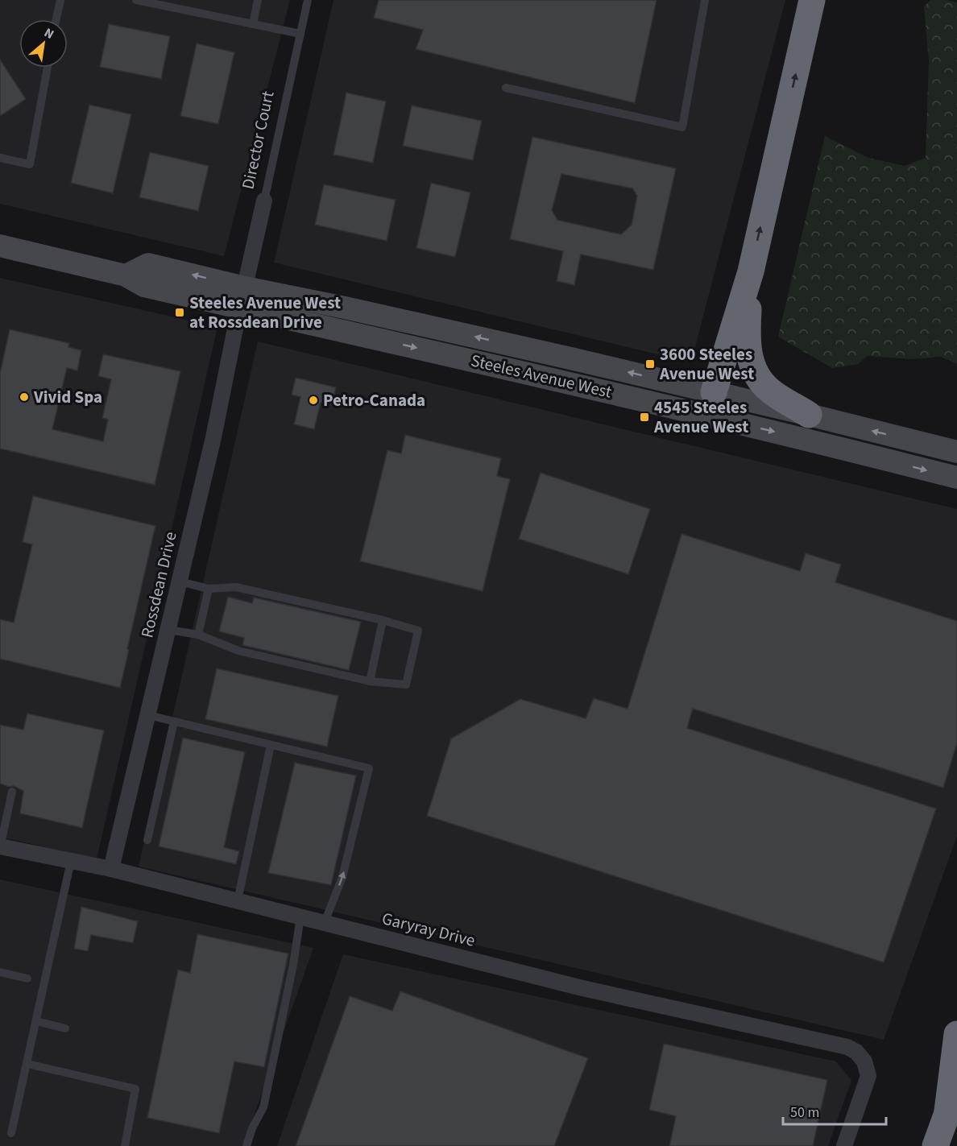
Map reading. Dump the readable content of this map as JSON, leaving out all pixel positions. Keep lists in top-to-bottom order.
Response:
{
  "streets": {
    "main road": ["Steeles Avenue West"],
    "street": ["Director Court", "Rossdean Drive", "Garyray Drive"]
  },
  "crossings": [
    ["Director Court", "Steeles Avenue West"],
    ["Director Court", "Rossdean Drive"],
    ["Steeles Avenue West", "Rossdean Drive"],
    ["Rossdean Drive", "Garyray Drive"]
  ],
  "places": {
    "transit": ["Steeles Avenue West at Rossdean Drive", "3600 Steeles Avenue West", "4545 Steeles Avenue West"],
    "other": ["Vivid Spa", "Petro-Canada"]
  },
  "scale_bar": "50 m",
  "north": "top right"
}
